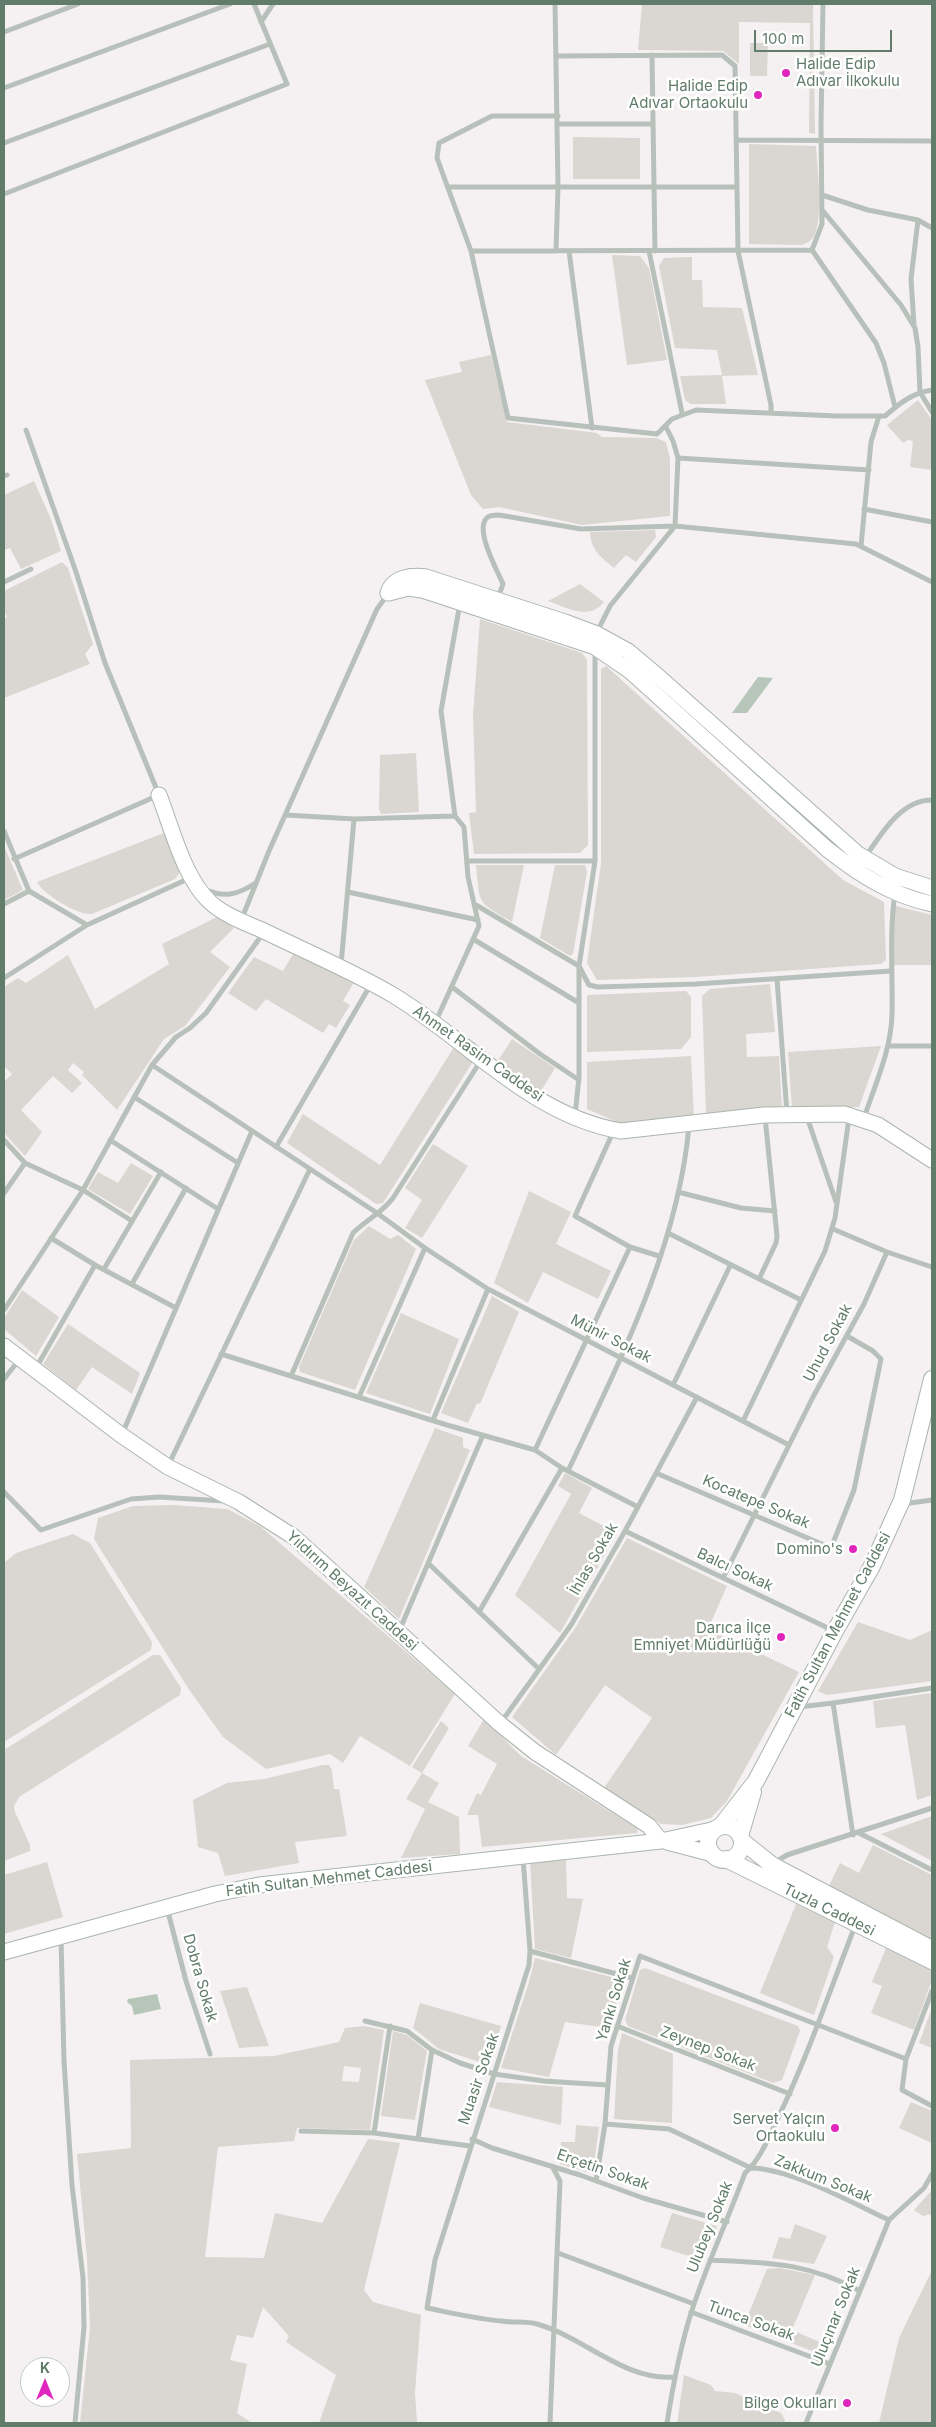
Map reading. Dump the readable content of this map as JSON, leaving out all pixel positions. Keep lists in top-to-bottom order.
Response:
{
  "streets": {
    "main road": ["Fatih Sultan Mehmet Caddesi", "Tuzla Caddesi"],
    "street": [
      "Ahmet Rasim Caddesi",
      "Münir Sokak",
      "Uhud Sokak",
      "Kocatepe Sokak",
      "İhlas Sokak",
      "Balcı Sokak",
      "Yıldırım Beyazıt Caddesi",
      "Dobra Sokak",
      "Yankı Sokak",
      "Zeynep Sokak",
      "Muasir Sokak",
      "Erçetin Sokak",
      "Zakkum Sokak",
      "Ulubey Sokak",
      "Uluçınar Sokak",
      "Tunca Sokak"
    ]
  },
  "crossings": [
    ["Münir Sokak", "Uhud Sokak"],
    ["Münir Sokak", "İhlas Sokak"],
    ["Uhud Sokak", "Kocatepe Sokak"],
    ["Kocatepe Sokak", "İhlas Sokak"],
    ["İhlas Sokak", "Balcı Sokak"],
    ["İhlas Sokak", "Yıldırım Beyazıt Caddesi"],
    ["Balcı Sokak", "Fatih Sultan Mehmet Caddesi"],
    ["Yıldırım Beyazıt Caddesi", "Fatih Sultan Mehmet Caddesi"],
    ["Fatih Sultan Mehmet Caddesi", "Tuzla Caddesi"],
    ["Fatih Sultan Mehmet Caddesi", "Dobra Sokak"],
    ["Fatih Sultan Mehmet Caddesi", "Muasir Sokak"],
    ["Tuzla Caddesi", "Ulubey Sokak"],
    ["Yankı Sokak", "Zeynep Sokak"],
    ["Yankı Sokak", "Erçetin Sokak"],
    ["Yankı Sokak", "Zakkum Sokak"],
    ["Yankı Sokak", "Ulubey Sokak"],
    ["Zeynep Sokak", "Ulubey Sokak"],
    ["Muasir Sokak", "Erçetin Sokak"],
    ["Erçetin Sokak", "Ulubey Sokak"],
    ["Zakkum Sokak", "Ulubey Sokak"],
    ["Zakkum Sokak", "Uluçınar Sokak"],
    ["Ulubey Sokak", "Tunca Sokak"],
    ["Uluçınar Sokak", "Tunca Sokak"]
  ],
  "places": [
    "Halide Edip Adıvar İlkokulu",
    "Halide Edip Adıvar Ortaokulu",
    "Domino's",
    "Darıca İlçe Emniyet Müdürlüğü",
    "Servet Yalçın Ortaokulu",
    "Bilge Okulları"
  ],
  "scale_bar": "100 m",
  "north": "top"
}
